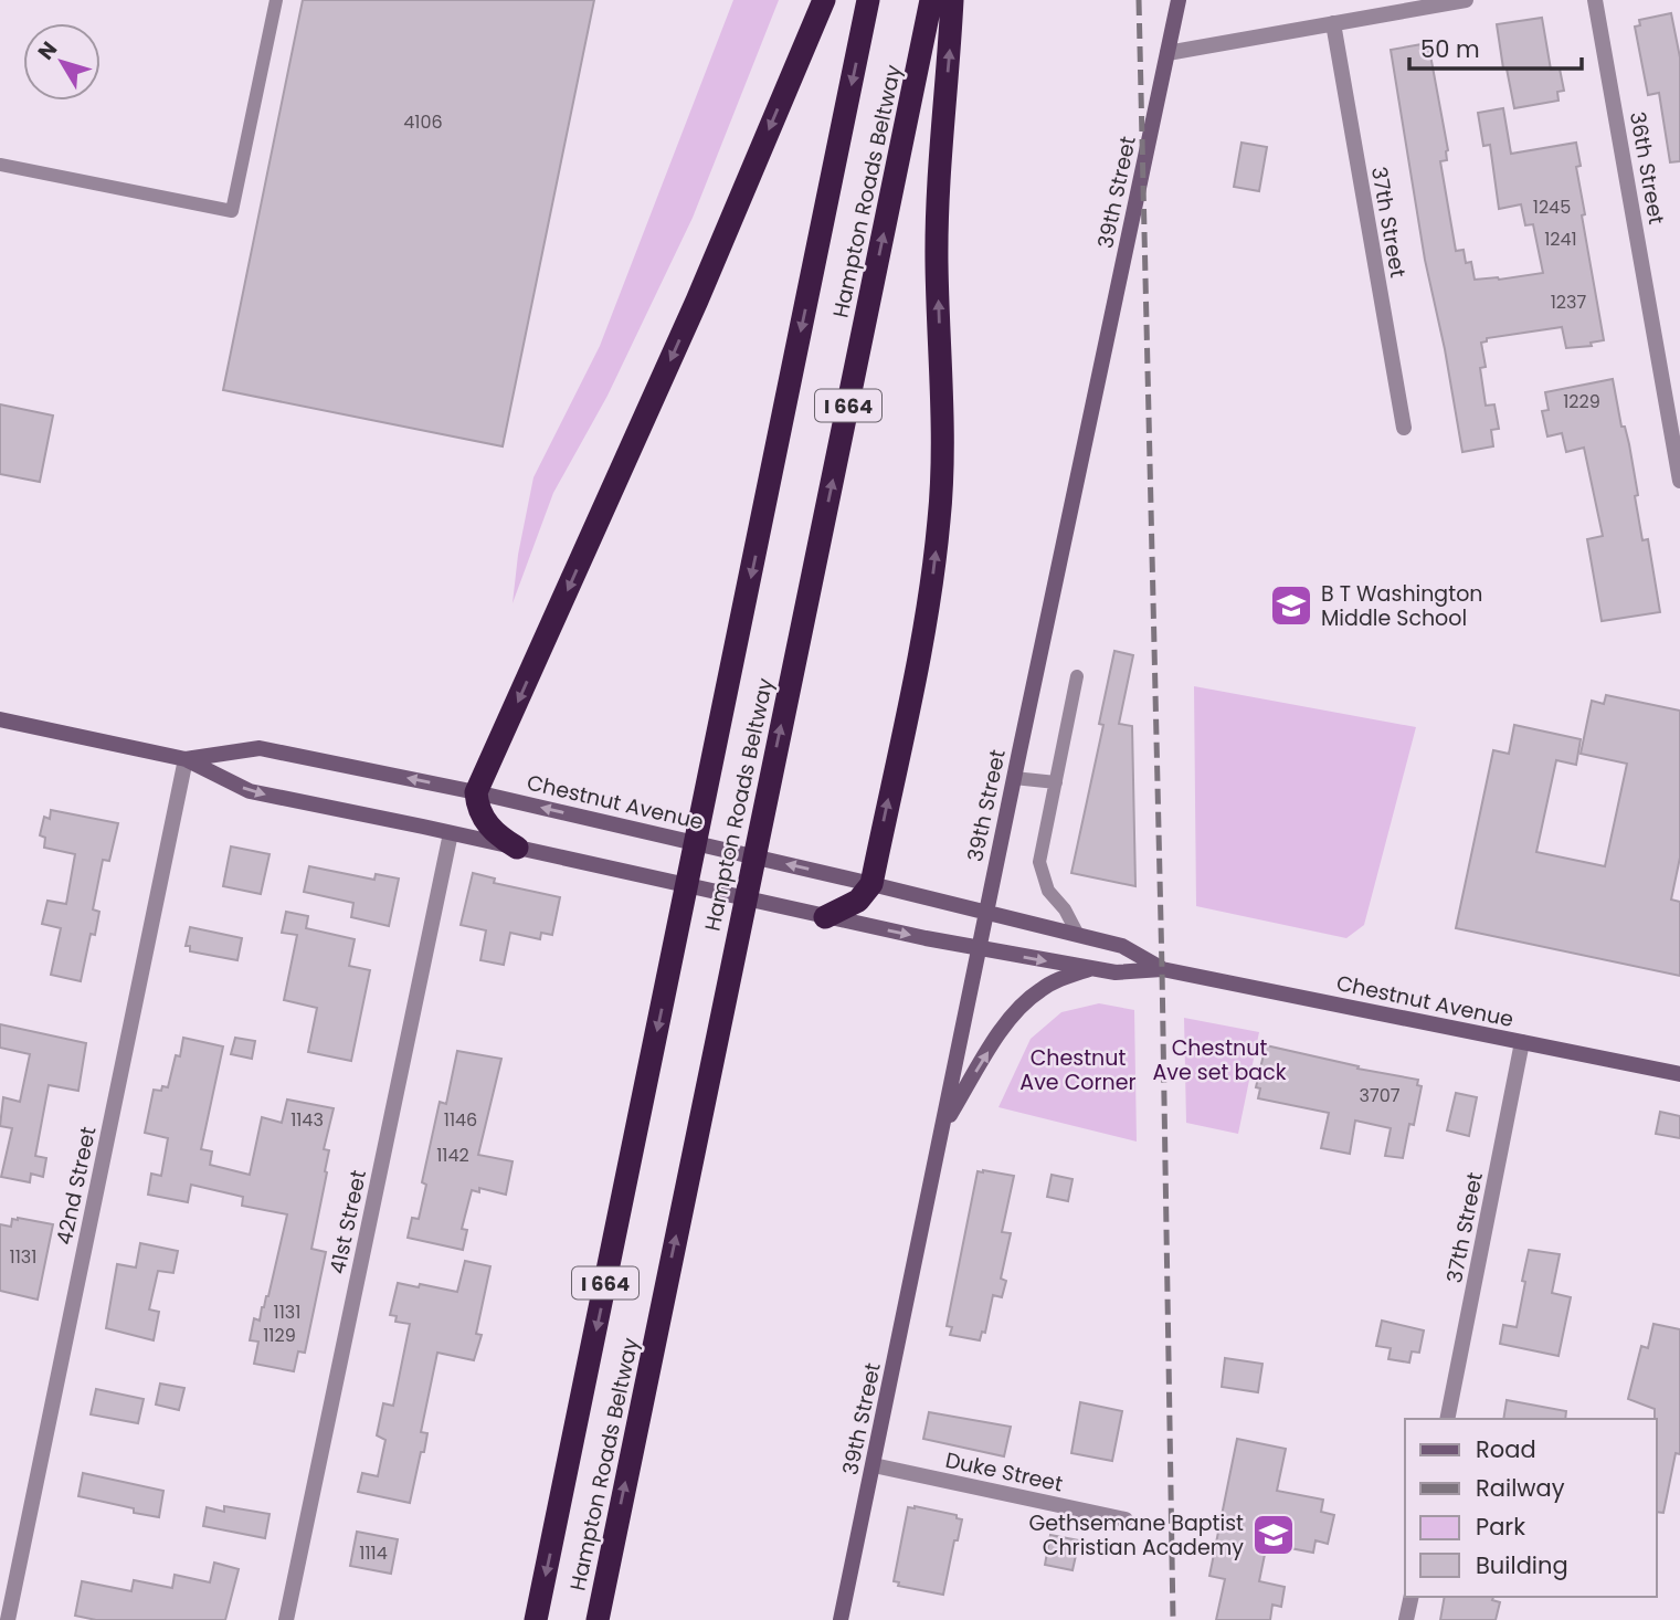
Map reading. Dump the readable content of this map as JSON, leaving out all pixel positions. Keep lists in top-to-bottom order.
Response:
{
  "streets": {
    "highway": ["Hampton Roads Beltway", "I 664"],
    "main road": ["39th Street", "Chestnut Avenue"],
    "street": [
      "36th Street",
      "37th Street",
      "42nd Street",
      "41st Street",
      "Duke Street"
    ]
  },
  "crossings": [
    ["39th Street", "Chestnut Avenue"],
    ["39th Street", "Duke Street"],
    ["37th Street", "Chestnut Avenue"],
    ["Chestnut Avenue", "42nd Street"],
    ["Chestnut Avenue", "41st Street"]
  ],
  "parks": ["Chestnut Ave set back", "Chestnut Ave Corner"],
  "places": {
    "school or university": ["B T Washington Middle School", "Gethsemane Baptist Christian Academy"]
  },
  "house_numbers": [
    "4106",
    "1245",
    "1241",
    "1237",
    "1229",
    "3707",
    "1143",
    "1146",
    "1142",
    "1131",
    "1131",
    "1129",
    "1114"
  ],
  "legend": [
    "Road",
    "Railway",
    "Park",
    "Building"
  ],
  "scale_bar": "50 m",
  "north": "top left"
}
